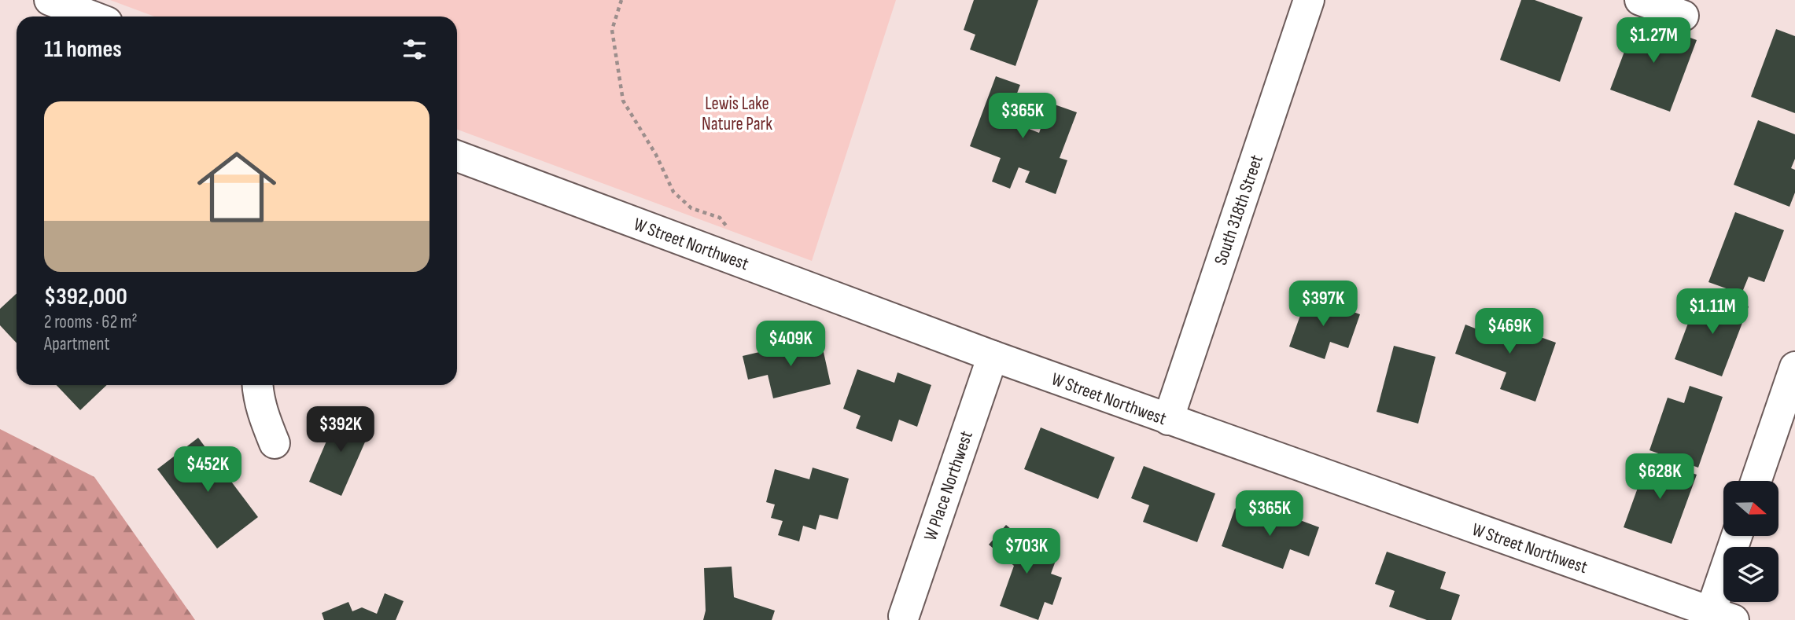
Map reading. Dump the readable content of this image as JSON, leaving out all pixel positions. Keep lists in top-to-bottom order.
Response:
{
  "streets": {
    "street": ["South 318th Street", "W Street Northwest", "W Place Northwest"]
  },
  "crossings": [
    ["South 318th Street", "W Street Northwest"],
    ["W Street Northwest", "W Place Northwest"]
  ],
  "parks": ["Lewis Lake Nature Park"],
  "north": "right",
  "page": {
    "heading": "11 homes",
    "price": [
      "$1.27M",
      "$365K",
      "$397K",
      "$1.11M",
      "$469K",
      "$409K",
      "$392K",
      "$452K",
      "$628K",
      "$365K",
      "$703K"
    ],
    "list": [
      {
        "name": "$392,000",
        "note": "2 rooms · 62 m² · Apartment"
      }
    ]
  }
}
